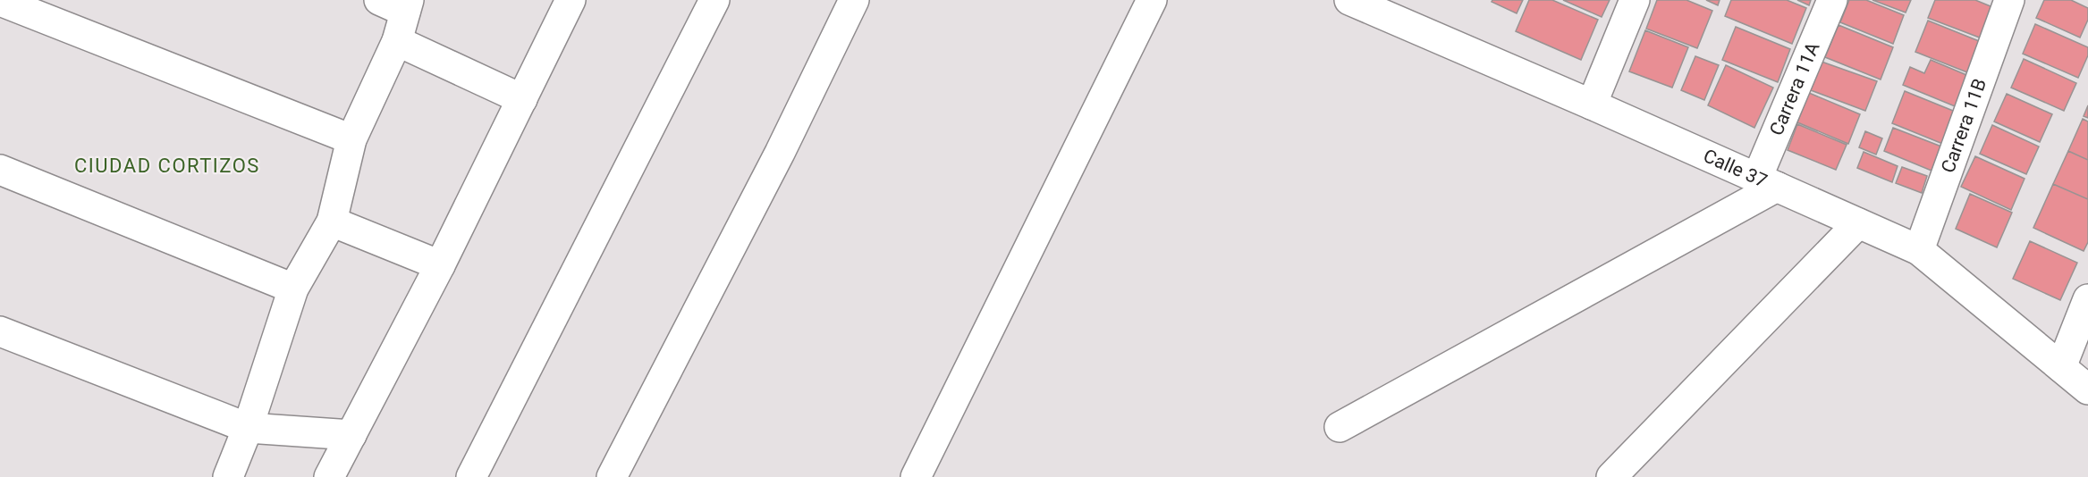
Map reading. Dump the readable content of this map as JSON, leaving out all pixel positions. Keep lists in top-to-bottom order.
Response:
{
  "streets": {
    "street": ["Carrera 11A", "Carrera 11B", "Calle 37"]
  },
  "crossings": [
    ["Carrera 11A", "Calle 37"],
    ["Carrera 11B", "Calle 37"]
  ],
  "districts": ["CIUDAD CORTIZOS"]
}
